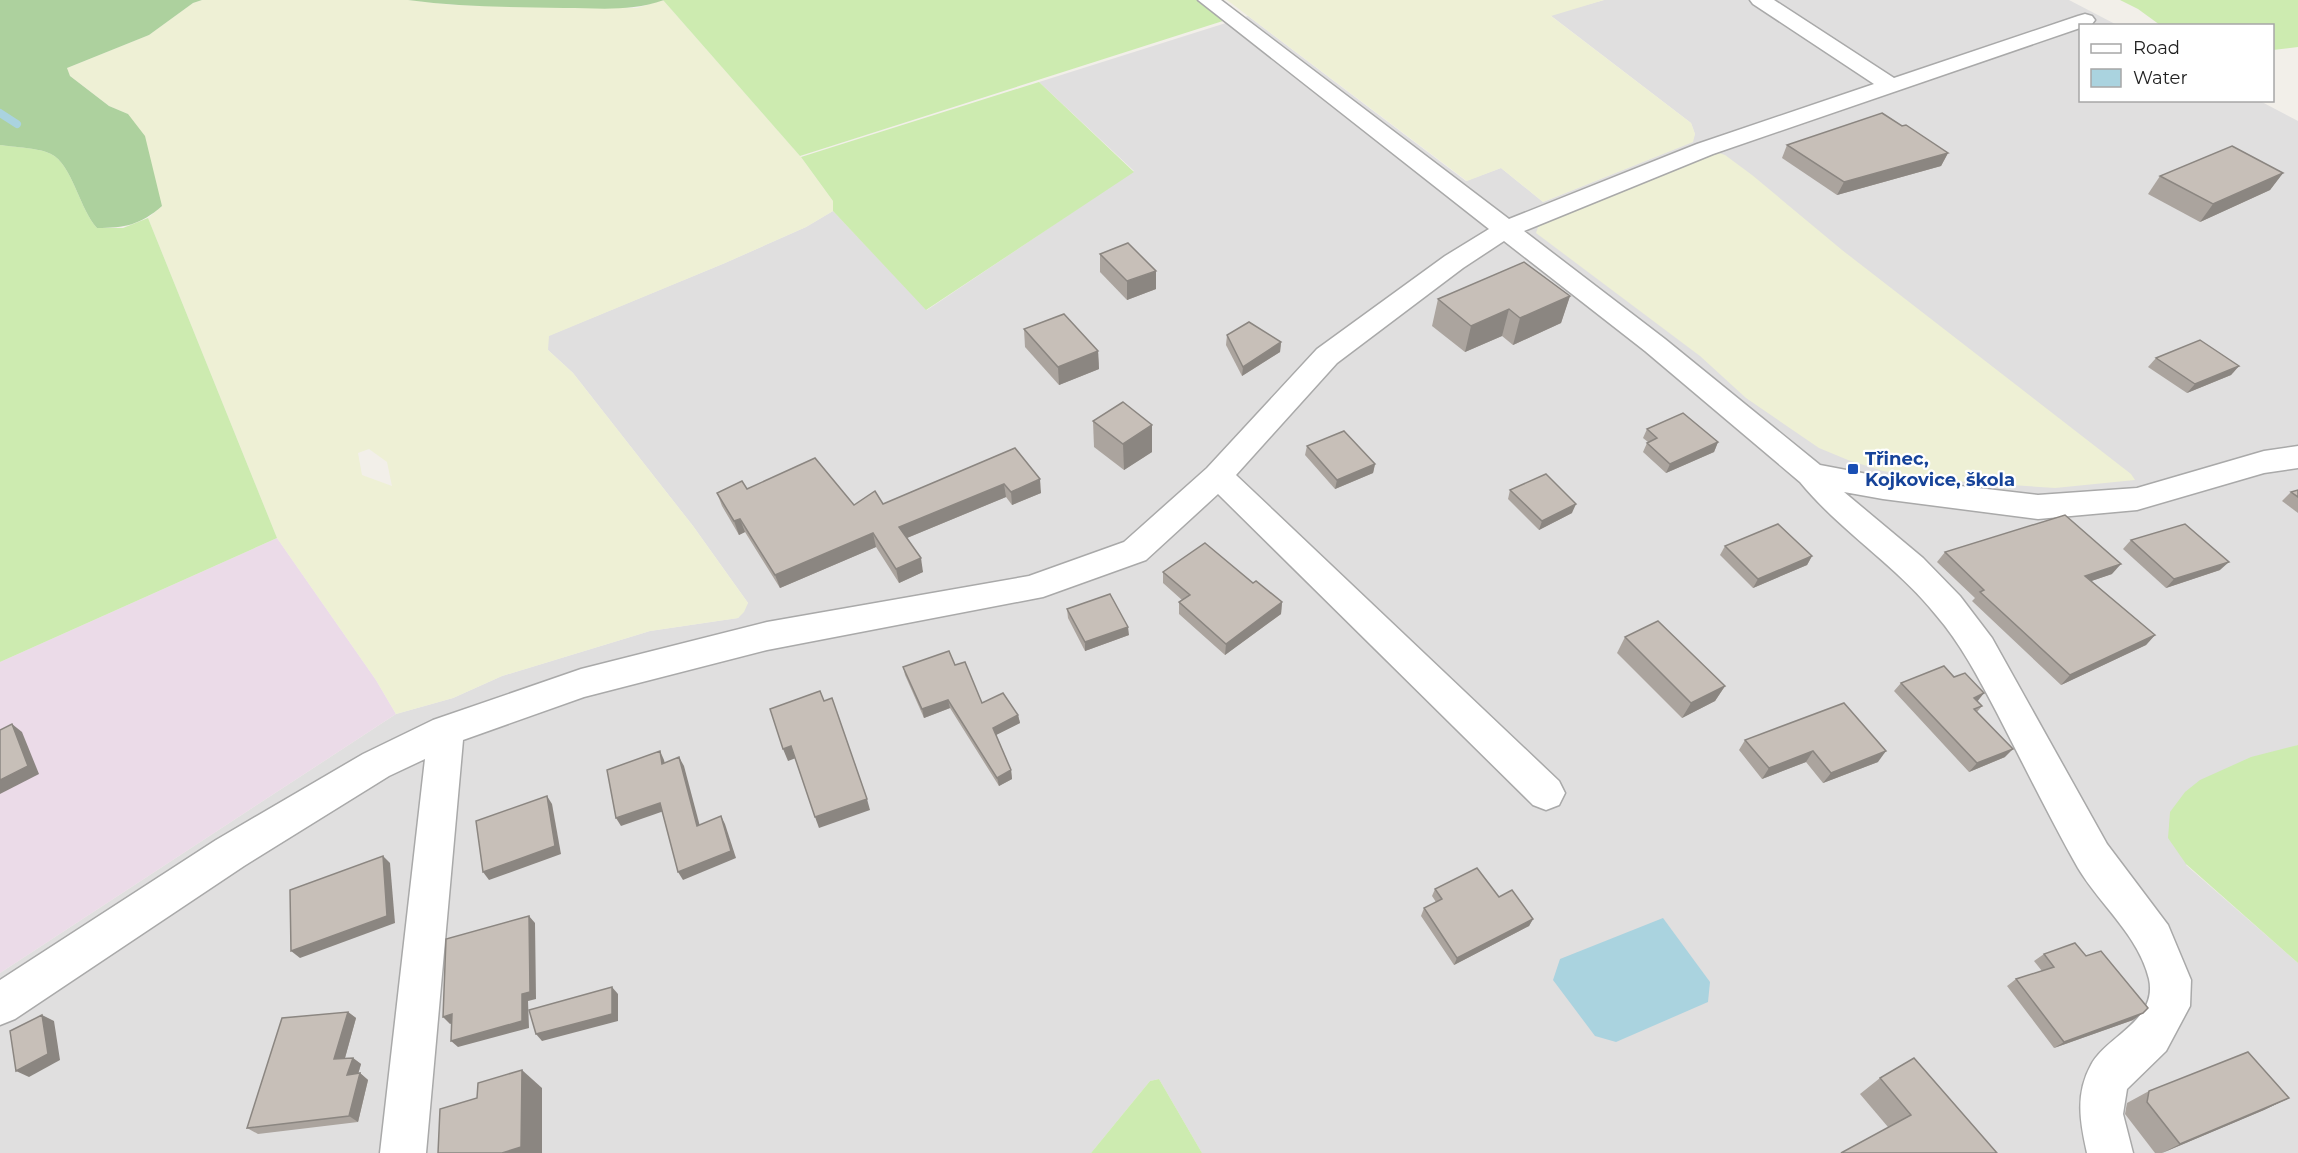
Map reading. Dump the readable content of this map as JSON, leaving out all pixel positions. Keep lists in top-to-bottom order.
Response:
{
  "places": {
    "transit": ["Třinec, Kojkovice, škola"]
  },
  "legend": ["Road", "Water"]
}
